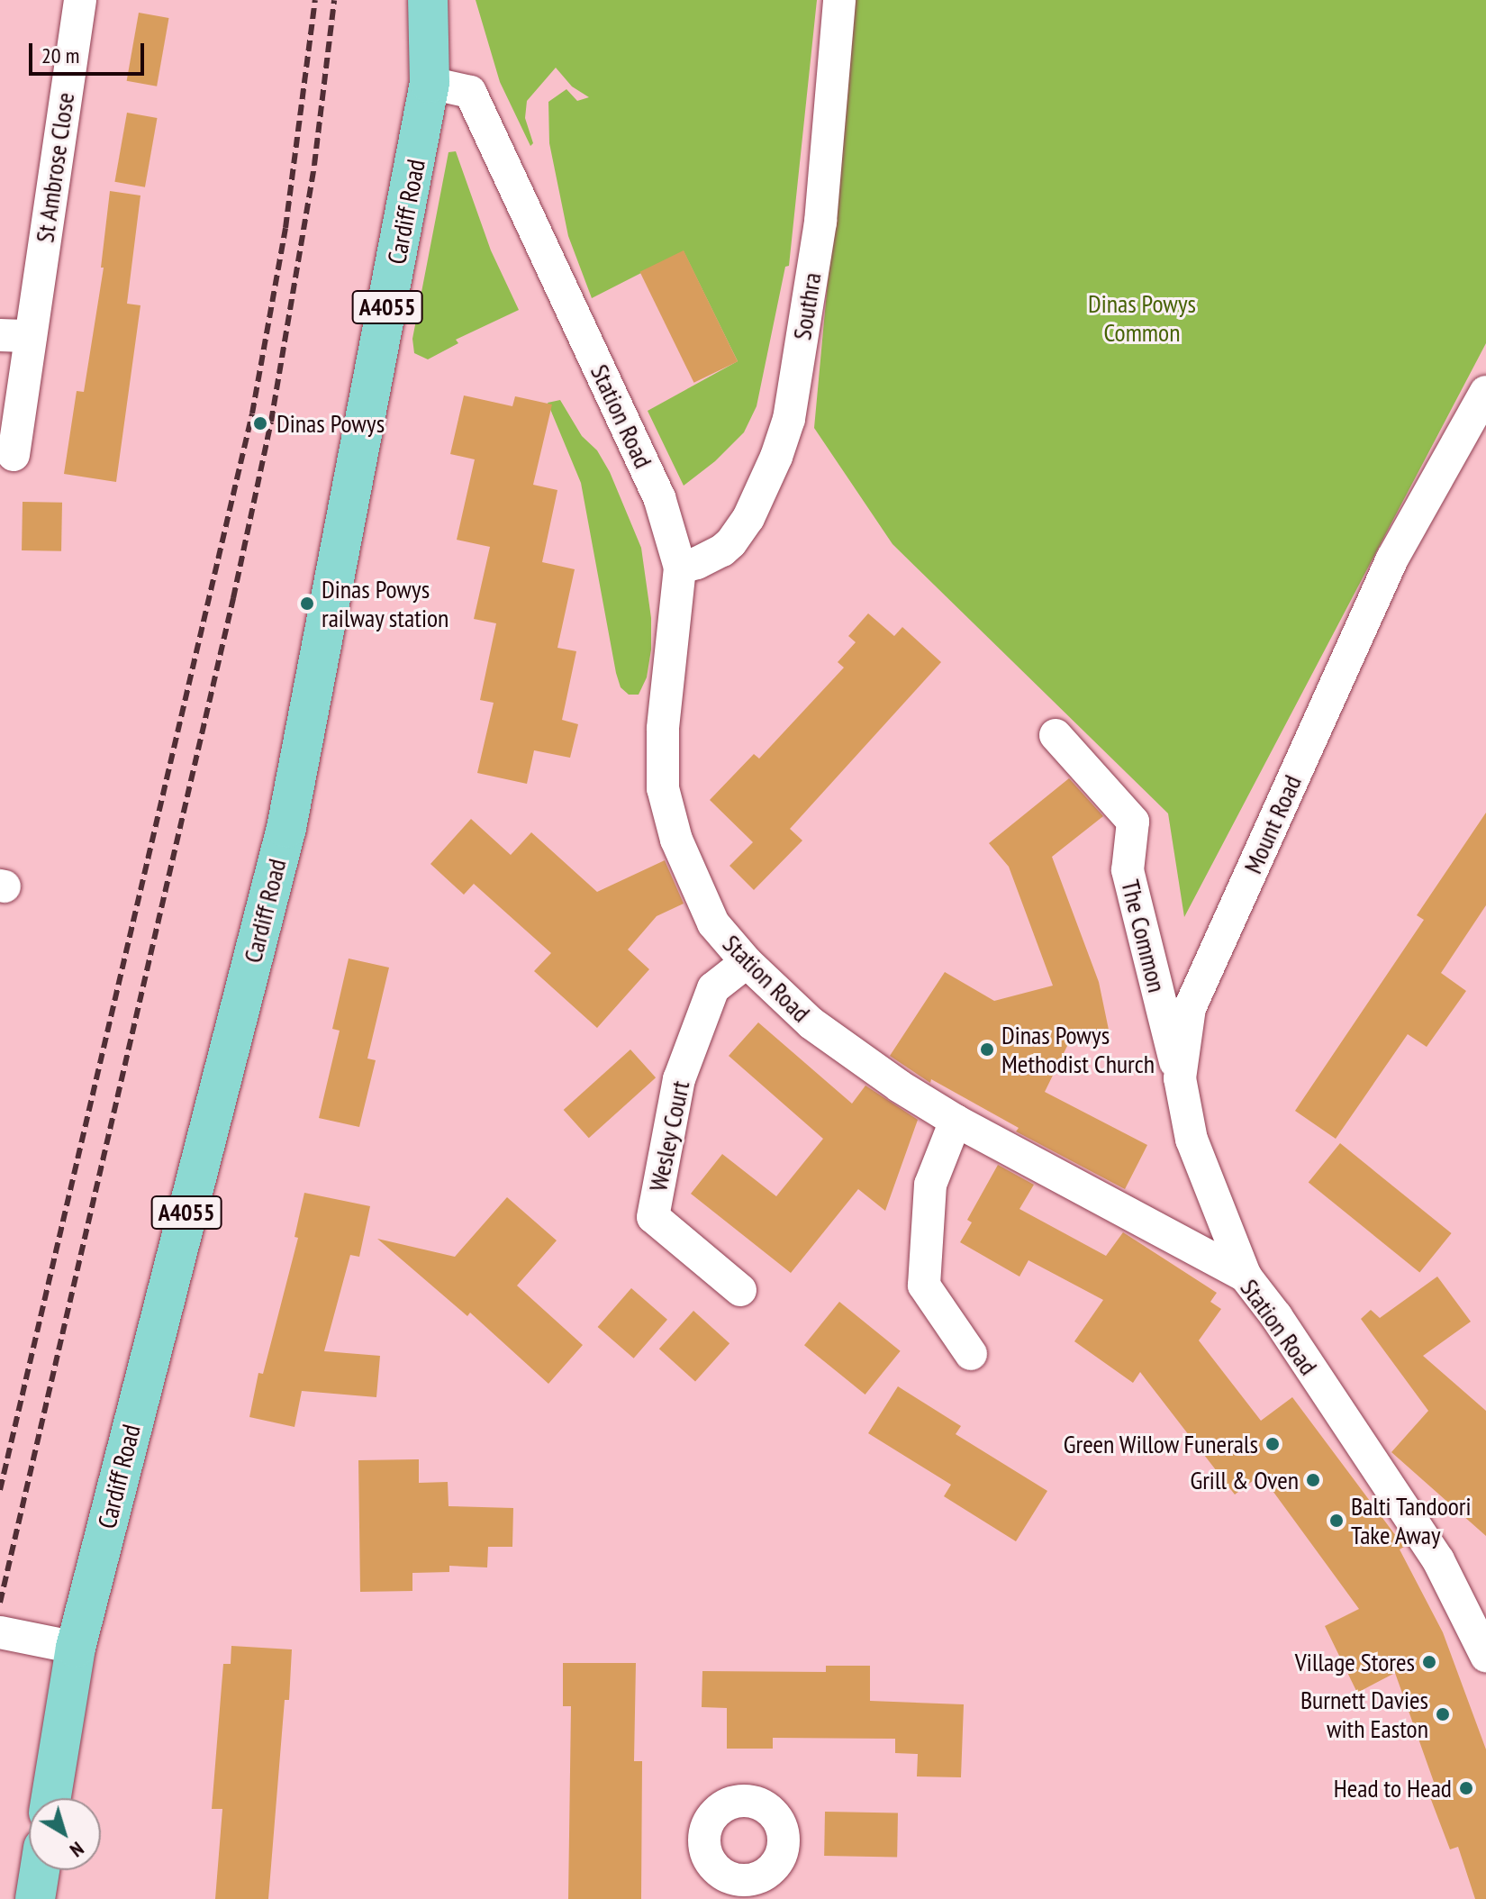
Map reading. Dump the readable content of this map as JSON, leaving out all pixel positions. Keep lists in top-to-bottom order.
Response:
{
  "streets": {
    "main road": ["Cardiff Road", "A4055"],
    "street": [
      "St Ambrose Close",
      "Southra",
      "Station Road",
      "Mount Road",
      "The Common",
      "Wesley Court"
    ]
  },
  "crossings": [
    ["Cardiff Road", "Station Road"],
    ["Southra", "Station Road"],
    ["Station Road", "Mount Road"],
    ["Station Road", "Wesley Court"],
    ["Mount Road", "The Common"]
  ],
  "parks": ["Dinas Powys Common"],
  "places": [
    "Dinas Powys",
    "Dinas Powys railway station",
    "Dinas Powys Methodist Church",
    "Green Willow Funerals",
    "Grill & Oven",
    "Balti Tandoori Take Away",
    "Village Stores",
    "Burnett Davies with Easton",
    "Head to Head"
  ],
  "scale_bar": "20 m",
  "north": "bottom right"
}
